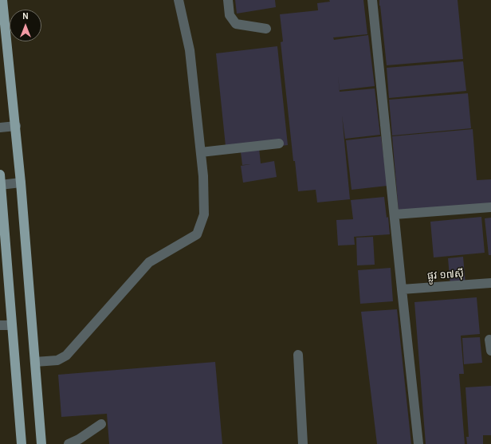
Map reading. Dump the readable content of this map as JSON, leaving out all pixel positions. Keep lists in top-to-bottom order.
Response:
{
  "streets": {
    "street": ["ផ្លូវ ១៧ស៊ី"]
  },
  "north": "top"
}
